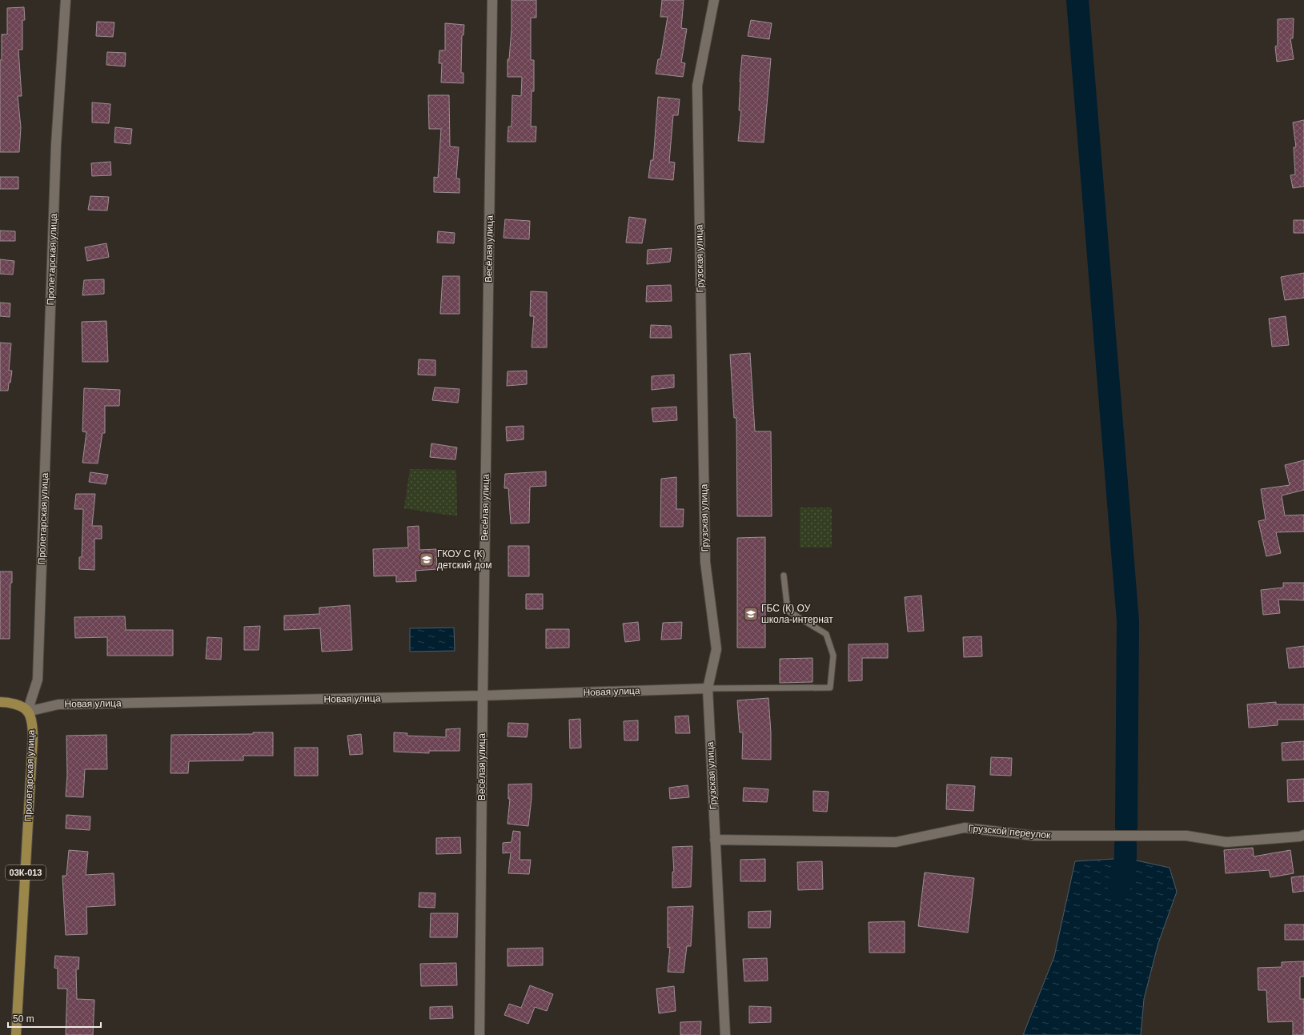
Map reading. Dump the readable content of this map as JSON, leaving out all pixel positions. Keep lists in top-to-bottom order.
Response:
{
  "streets": {
    "main road": ["Пролетарская улица", "03К-013"],
    "street": [
      "Весёлая улица",
      "Грузская улица",
      "Новая улица",
      "Грузской переулок"
    ]
  },
  "crossings": [
    ["Весёлая улица", "Новая улица"],
    ["Грузская улица", "Новая улица"],
    ["Грузская улица", "Грузской переулок"],
    ["Пролетарская улица", "Новая улица"]
  ],
  "places": {
    "school or university": ["ГКОУ С (К) детский дом", "ГБС (К) ОУ школа-интернат"]
  },
  "scale_bar": "50 m"
}
